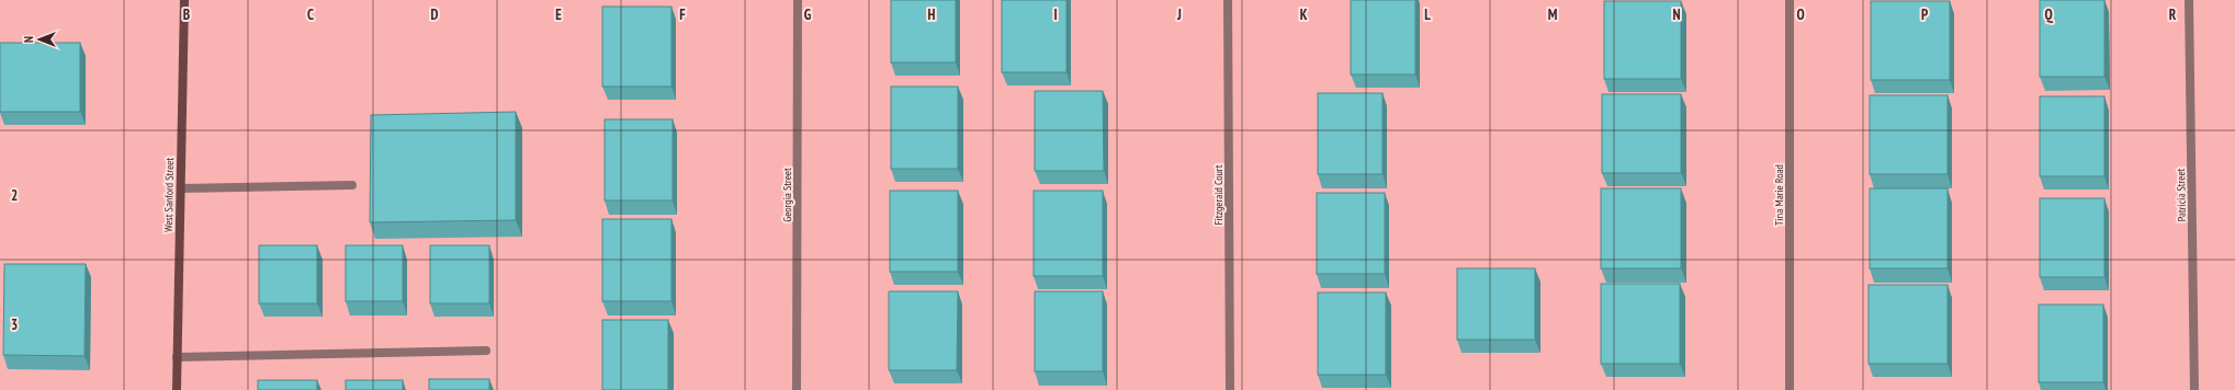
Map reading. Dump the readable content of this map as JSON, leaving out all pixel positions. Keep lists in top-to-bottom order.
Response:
{
  "streets": {
    "street": [
      "West Sanford Street",
      "Georgia Street",
      "Fitzgerald Court",
      "Tina Marie Road",
      "Patricia Street"
    ]
  },
  "north": "left",
  "grid": {
    "columns": [
      "B",
      "C",
      "D",
      "E",
      "F",
      "G",
      "H",
      "I",
      "J",
      "K",
      "L",
      "M",
      "N",
      "O",
      "P",
      "Q",
      "R"
    ],
    "rows": ["2", "3"]
  }
}
